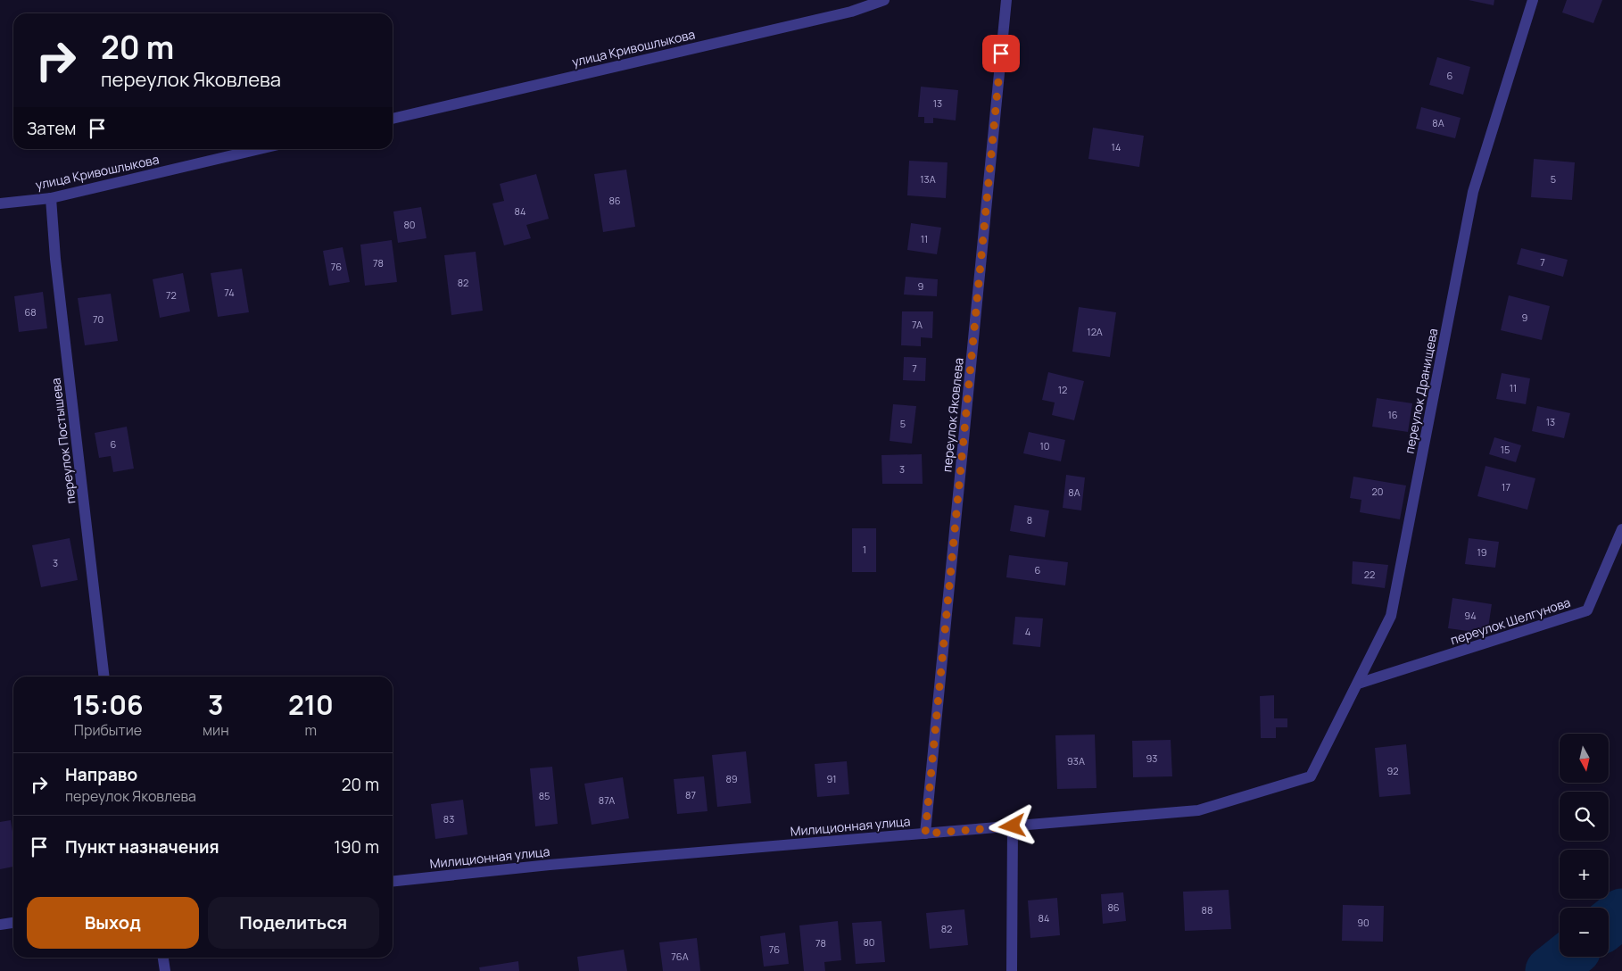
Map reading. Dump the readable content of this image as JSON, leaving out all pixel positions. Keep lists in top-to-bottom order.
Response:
{
  "streets": {
    "street": [
      "улица Кривошлыкова",
      "переулок Дранищева",
      "переулок Яковлева",
      "переулок Постышева",
      "переулок Шелгунова",
      "Милиционная улица"
    ]
  },
  "crossings": [
    ["улица Кривошлыкова", "переулок Постышева"],
    ["переулок Дранищева", "переулок Шелгунова"],
    ["переулок Дранищева", "Милиционная улица"],
    ["переулок Яковлева", "Милиционная улица"]
  ],
  "house_numbers": [
    "6",
    "13",
    "8А",
    "14",
    "13А",
    "5",
    "86",
    "84",
    "80",
    "11",
    "7",
    "78",
    "76",
    "82",
    "9",
    "74",
    "72",
    "68",
    "9",
    "70",
    "7А",
    "12А",
    "7",
    "11",
    "12",
    "16",
    "13",
    "5",
    "6",
    "10",
    "15",
    "3",
    "17",
    "20",
    "8А",
    "8",
    "1",
    "19",
    "3",
    "6",
    "22",
    "94",
    "4",
    "93",
    "93А",
    "92",
    "89",
    "91",
    "87",
    "85",
    "87А",
    "83",
    "86",
    "88",
    "84",
    "90",
    "82",
    "80",
    "78",
    "76",
    "76А"
  ],
  "north": "bottom",
  "page": {
    "turn": ["20 m", "переулок Яковлева"],
    "then": "Затем",
    "eta": [
      "15:06",
      "Прибытие",
      "3",
      "мин",
      "210",
      "m"
    ],
    "map_buttons": ["+", "−"],
    "list": [
      {
        "name": "Направо",
        "note": "переулок Яковлева",
        "value": "20 m"
      },
      {
        "name": "Пункт назначения",
        "value": "190 m"
      }
    ],
    "buttons": ["Выход", "Поделиться"]
  }
}
